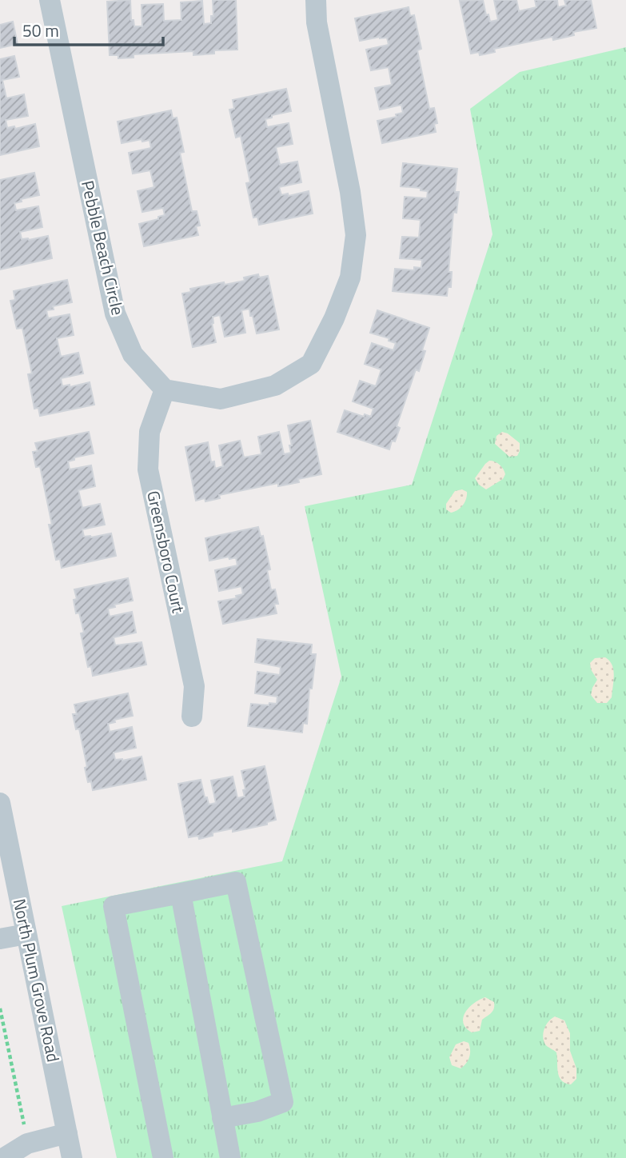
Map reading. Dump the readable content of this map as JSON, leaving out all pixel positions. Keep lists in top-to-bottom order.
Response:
{
  "streets": {
    "street": ["Pebble Beach Circle", "Greensboro Court", "North Plum Grove Road"]
  },
  "crossings": [
    ["Pebble Beach Circle", "Greensboro Court"]
  ],
  "scale_bar": "50 m"
}
